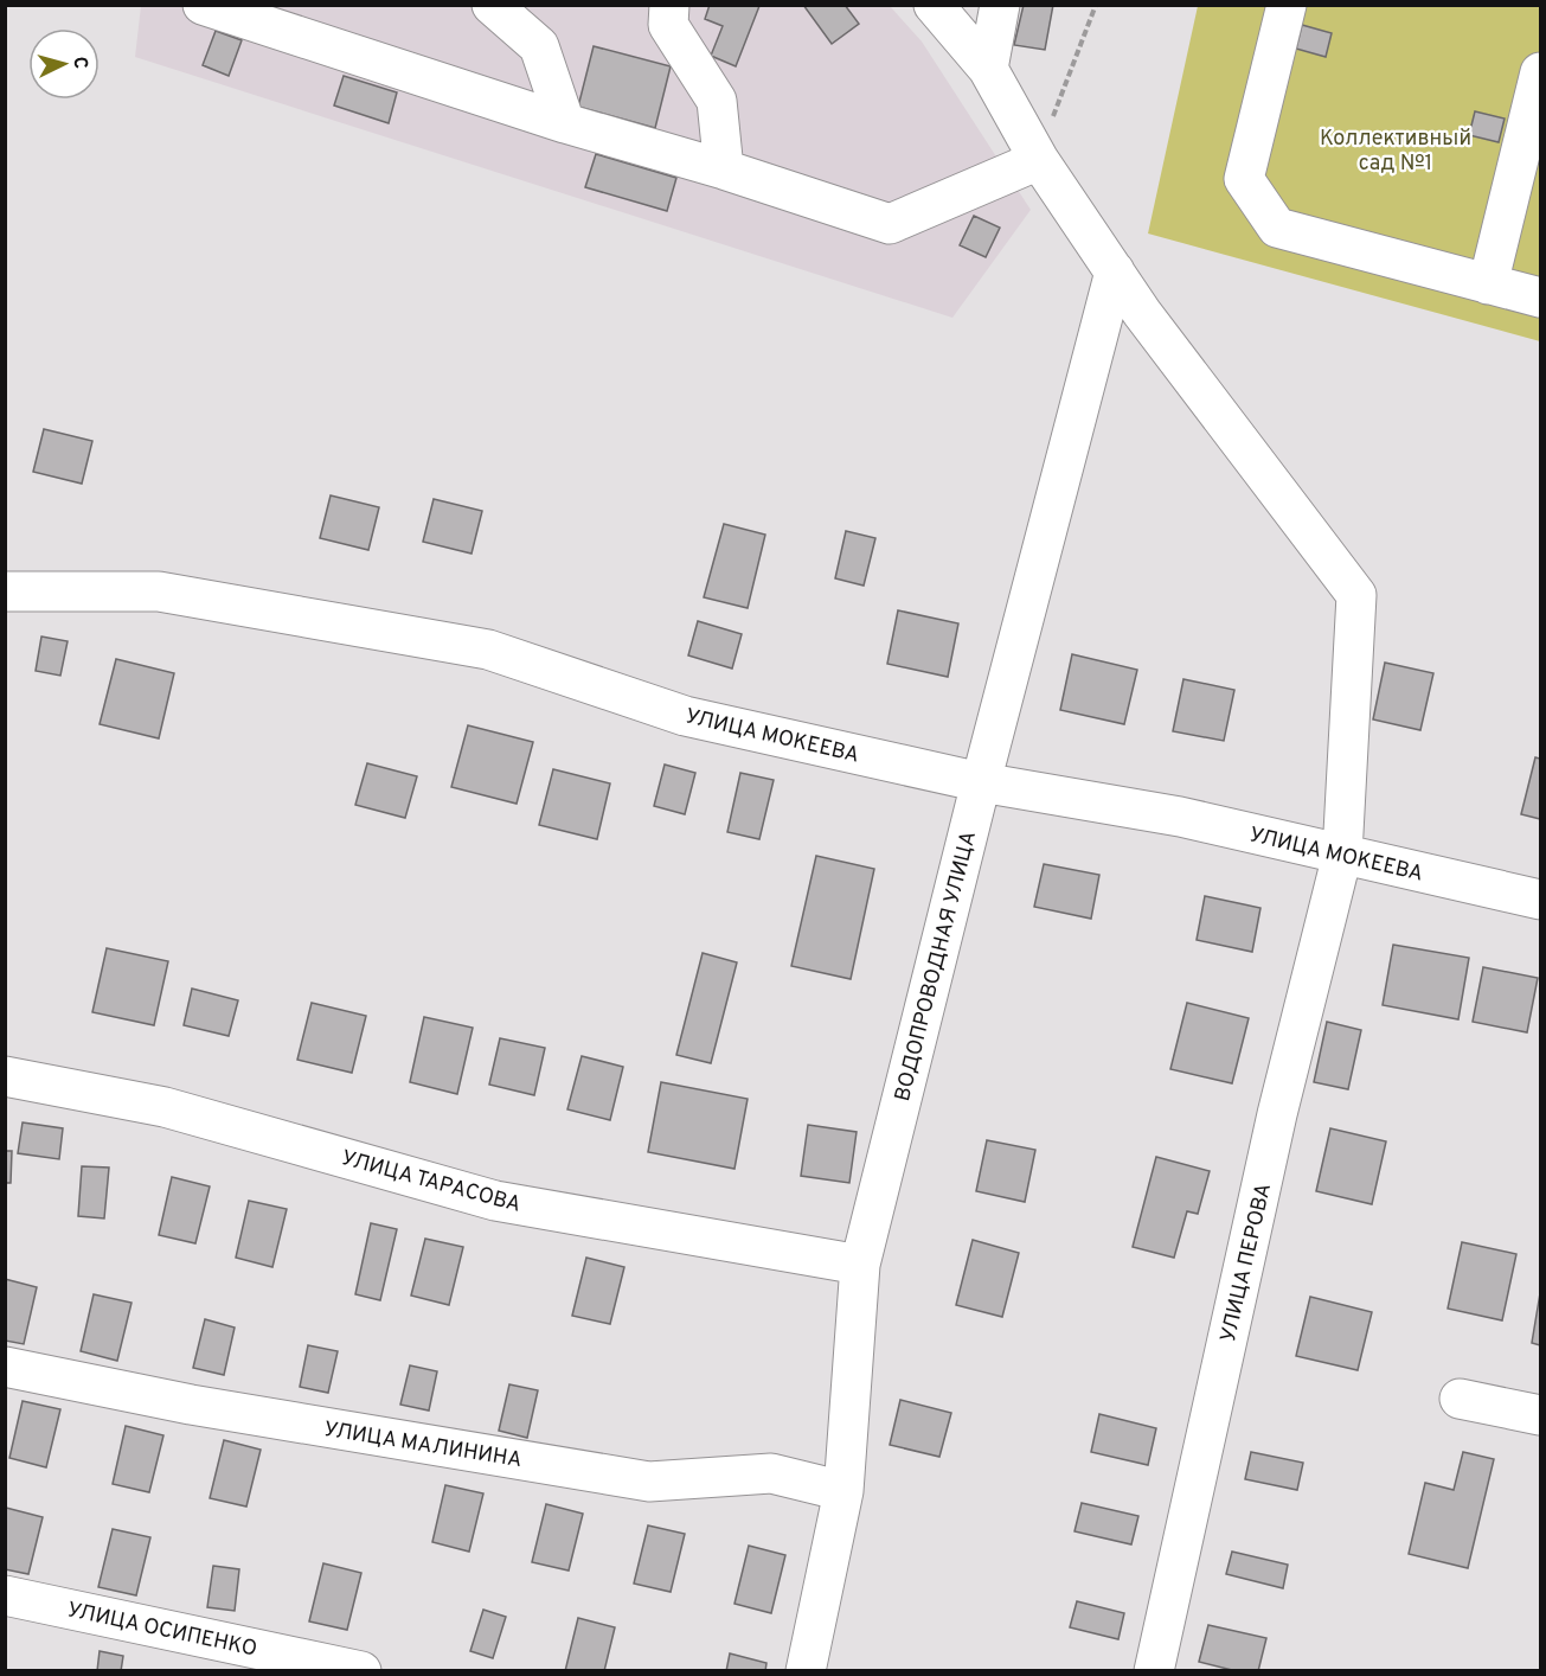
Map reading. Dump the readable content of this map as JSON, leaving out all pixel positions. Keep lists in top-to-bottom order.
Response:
{
  "streets": {
    "street": [
      "УЛИЦА МОКЕЕВА",
      "ВОДОПРОВОДНАЯ УЛИЦА",
      "УЛИЦА ТАРАСОВА",
      "УЛИЦА ПЕРОВА",
      "УЛИЦА МАЛИНИНА",
      "УЛИЦА ОСИПЕНКО"
    ]
  },
  "crossings": [
    ["УЛИЦА МОКЕЕВА", "ВОДОПРОВОДНАЯ УЛИЦА"],
    ["УЛИЦА МОКЕЕВА", "УЛИЦА ПЕРОВА"],
    ["ВОДОПРОВОДНАЯ УЛИЦА", "УЛИЦА ТАРАСОВА"],
    ["ВОДОПРОВОДНАЯ УЛИЦА", "УЛИЦА ПЕРОВА"],
    ["ВОДОПРОВОДНАЯ УЛИЦА", "УЛИЦА МАЛИНИНА"]
  ],
  "parks": ["Коллективный сад №1"],
  "north": "right"
}
